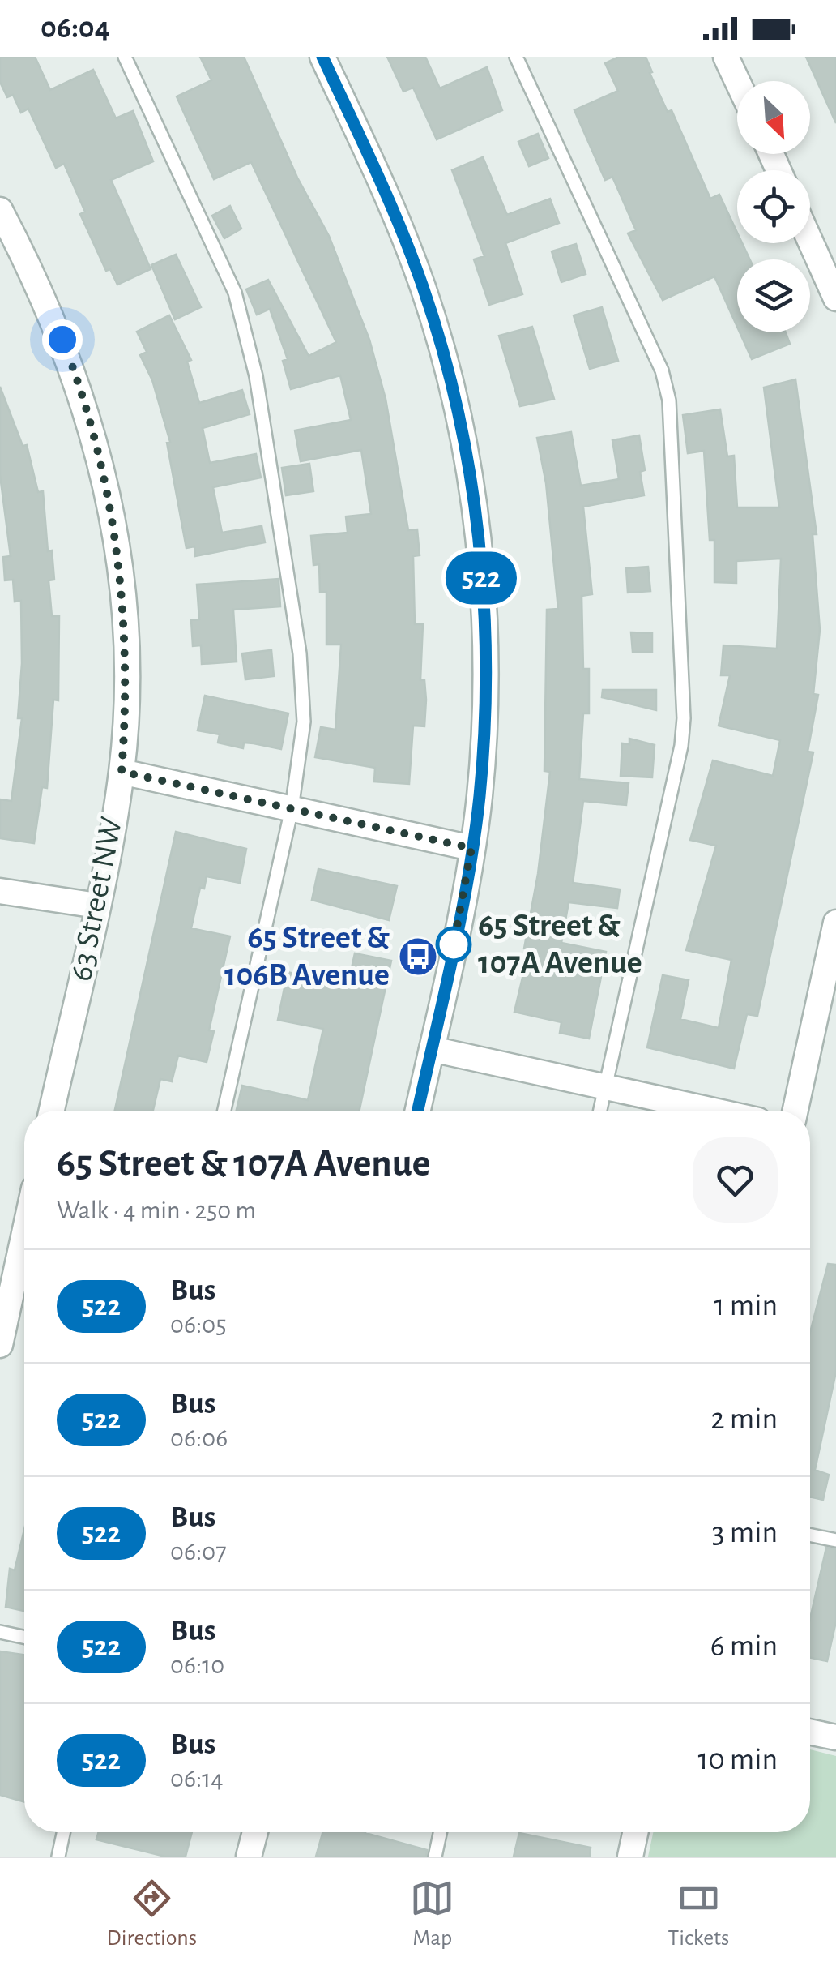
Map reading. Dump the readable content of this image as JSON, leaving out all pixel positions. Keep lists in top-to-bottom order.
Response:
{
  "streets": {
    "street": ["63 Street NW"]
  },
  "places": {
    "other": ["65 Street & 107A Avenue"],
    "bus stop": ["65 Street & 106B Avenue"]
  },
  "lines": ["bus line 522"],
  "north": "bottom right",
  "page": {
    "status": "06:04",
    "on_map": "522",
    "heading": ["65 Street & 107A Avenue", "Walk · 4 min · 250 m"],
    "list": [
      {
        "mark": "522",
        "name": "Bus",
        "note": "06:05",
        "value": "1 min"
      },
      {
        "mark": "522",
        "name": "Bus",
        "note": "06:06",
        "value": "2 min"
      },
      {
        "mark": "522",
        "name": "Bus",
        "note": "06:07",
        "value": "3 min"
      },
      {
        "mark": "522",
        "name": "Bus",
        "note": "06:10",
        "value": "6 min"
      },
      {
        "mark": "522",
        "name": "Bus",
        "note": "06:14",
        "value": "10 min"
      }
    ],
    "tabs": ["Directions", "Map", "Tickets"]
  }
}
